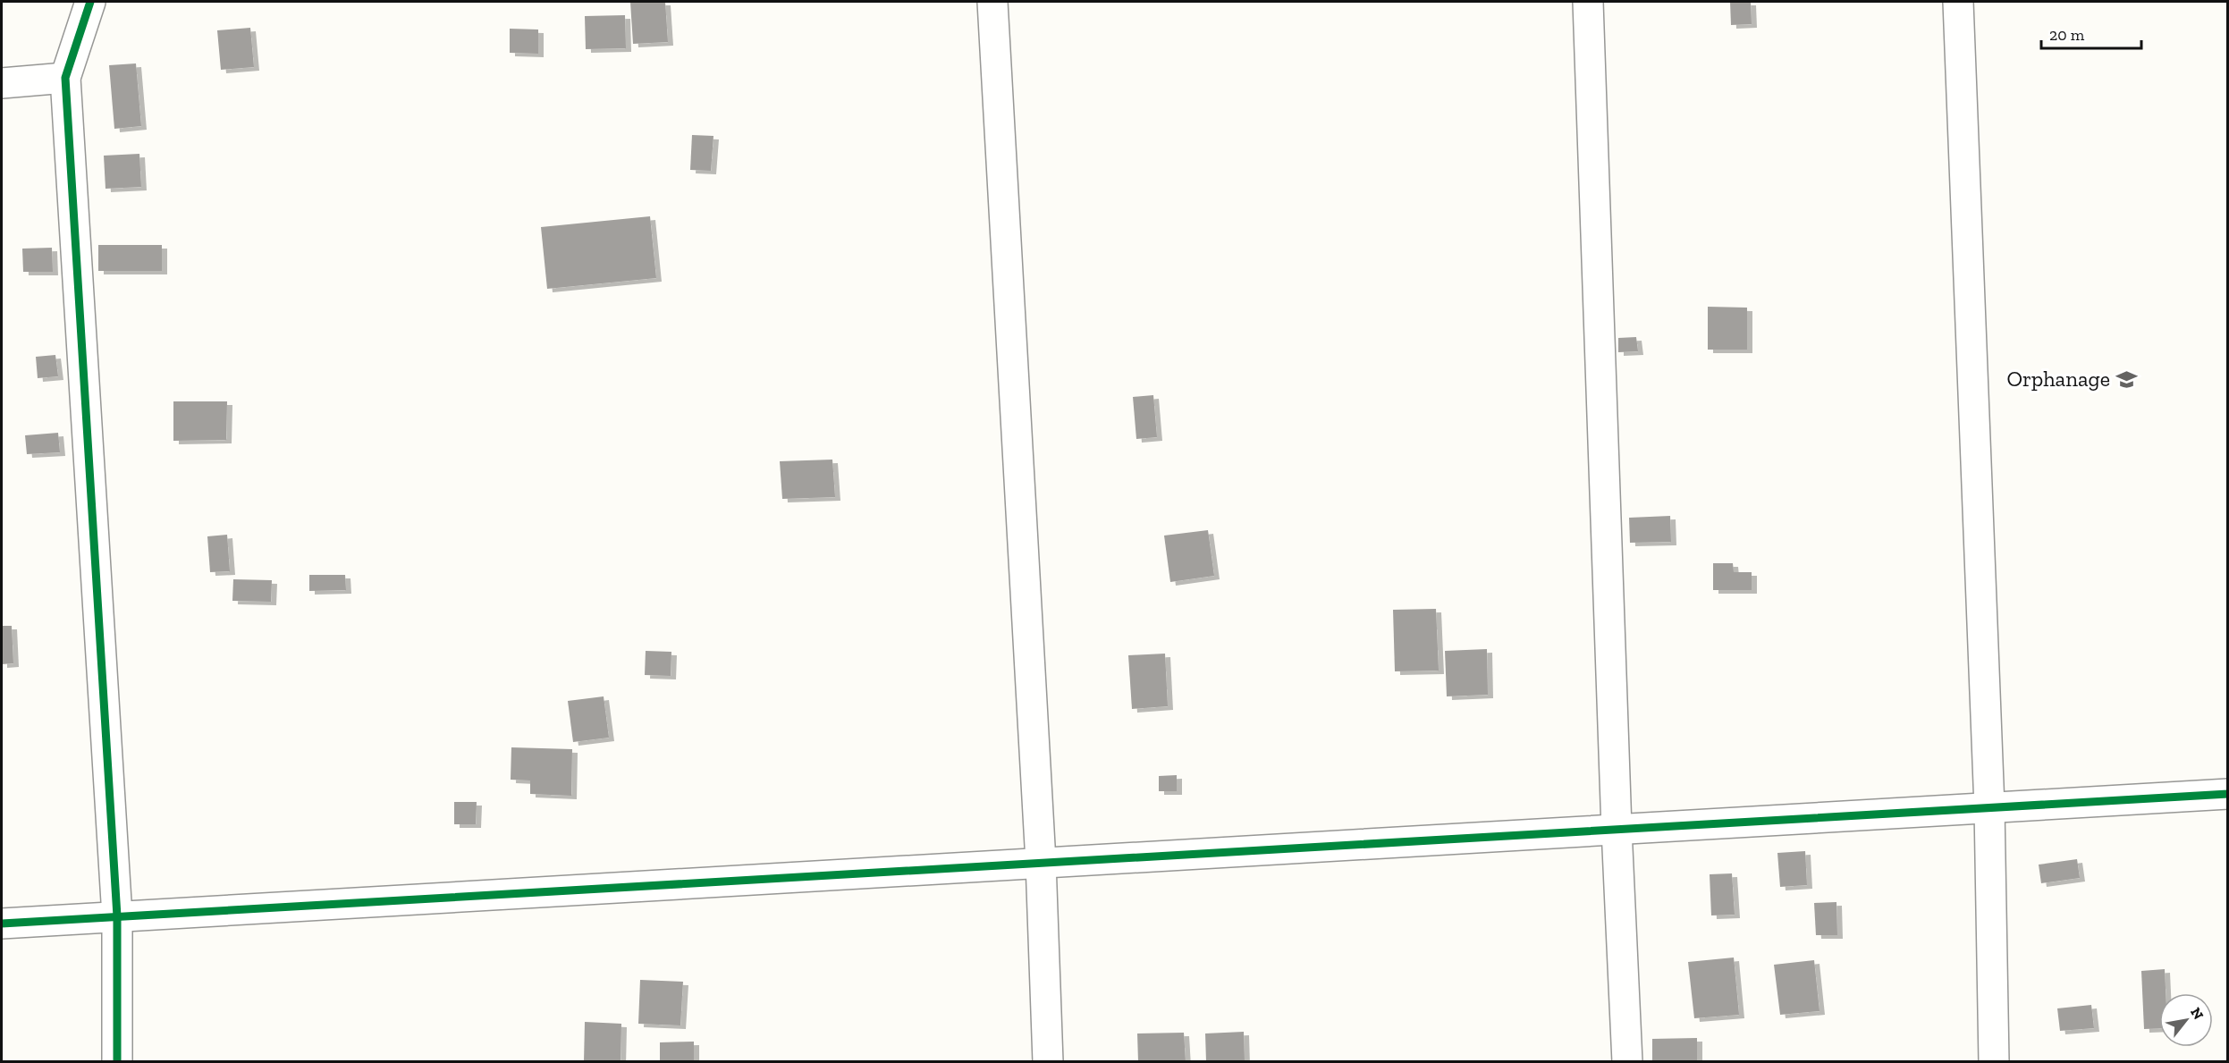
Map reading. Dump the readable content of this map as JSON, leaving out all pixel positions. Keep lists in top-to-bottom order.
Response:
{
  "places": {
    "school or university": ["Orphanage"]
  },
  "scale_bar": "20 m",
  "north": "top right"
}
